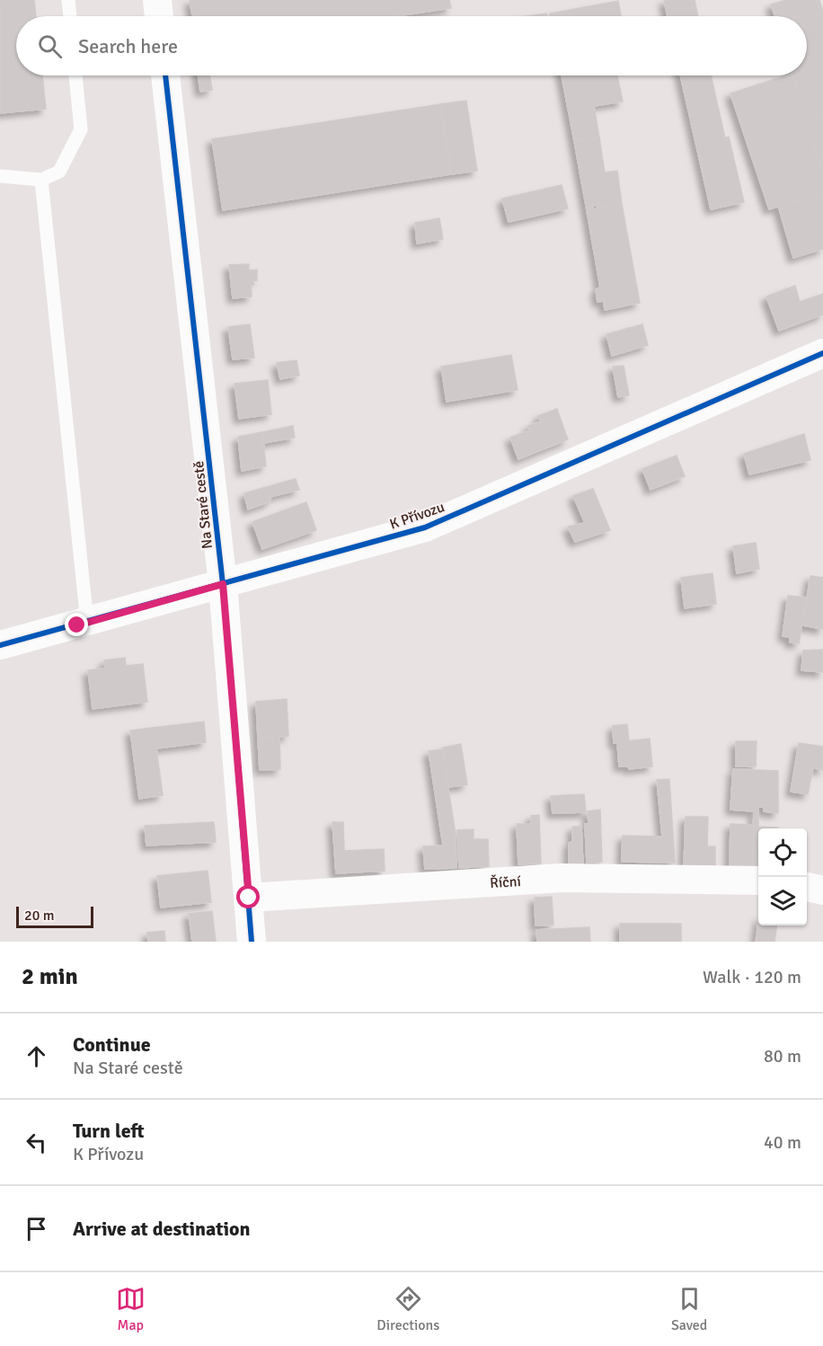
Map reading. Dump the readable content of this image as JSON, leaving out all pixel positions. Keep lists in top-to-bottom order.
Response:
{
  "streets": {
    "street": ["Na Staré cestě", "K Přívozu", "Říční"]
  },
  "crossings": [
    ["Na Staré cestě", "K Přívozu"],
    ["Na Staré cestě", "Říční"]
  ],
  "scale_bar": "20 m",
  "page": {
    "search": "Search here",
    "scale": "20 m",
    "heading": ["2 min", "Walk · 120 m"],
    "list": [
      ["Continue", "Na Staré cestě", "80 m"],
      ["Turn left", "K Přívozu", "40 m"],
      "Arrive at destination"
    ],
    "nav": ["Map", "Directions", "Saved"]
  }
}
